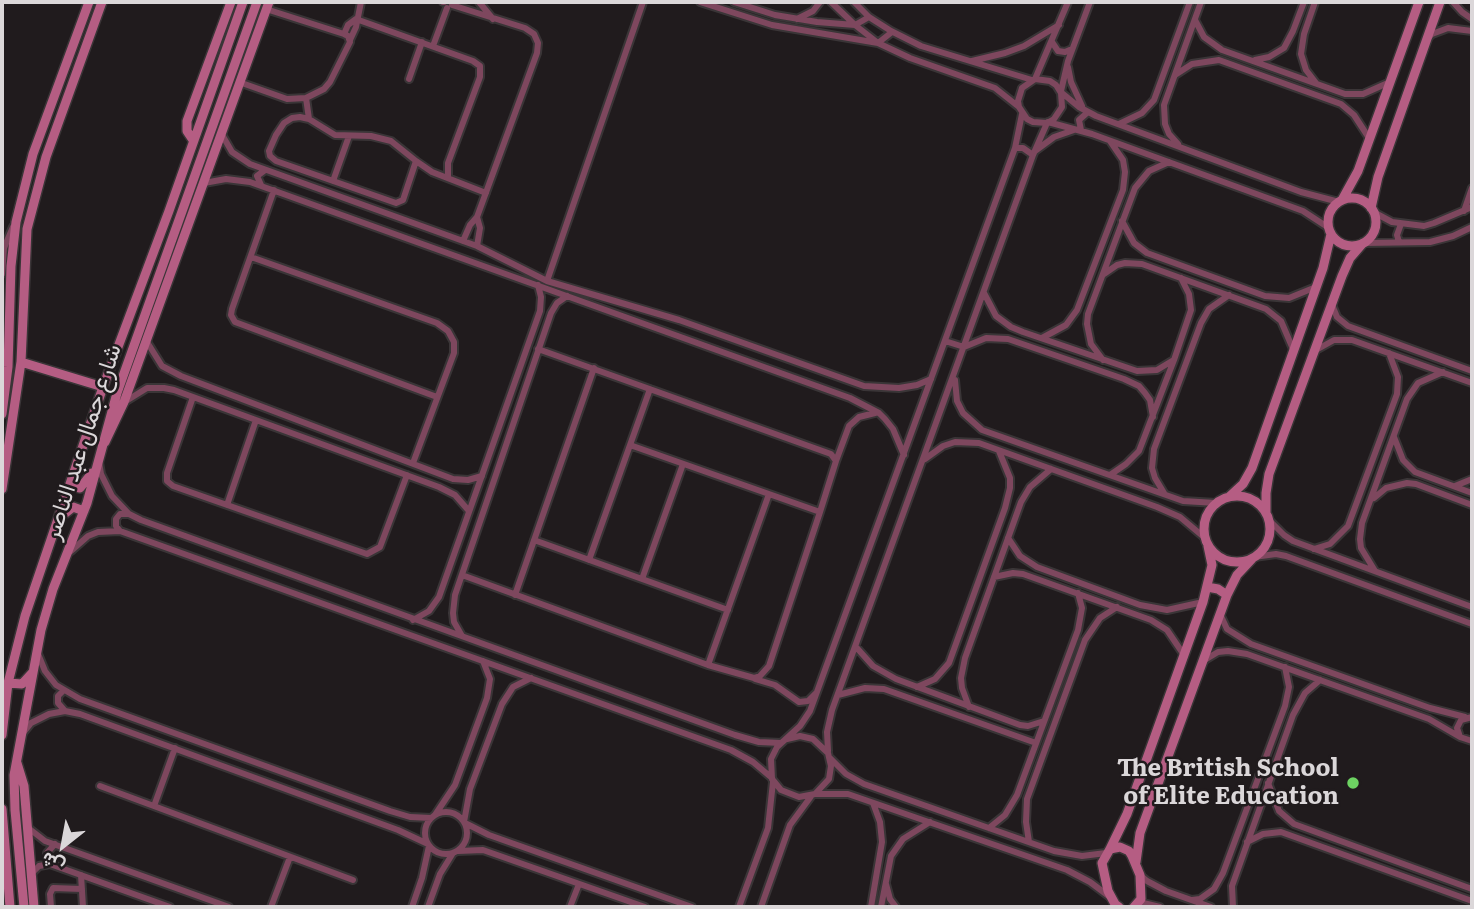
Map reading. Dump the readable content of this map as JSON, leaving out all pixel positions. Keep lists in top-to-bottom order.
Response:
{
  "streets": {
    "main road": ["شارع جمال عبد الناصر"]
  },
  "places": ["The British School of Elite Education"],
  "north": "bottom left"
}
